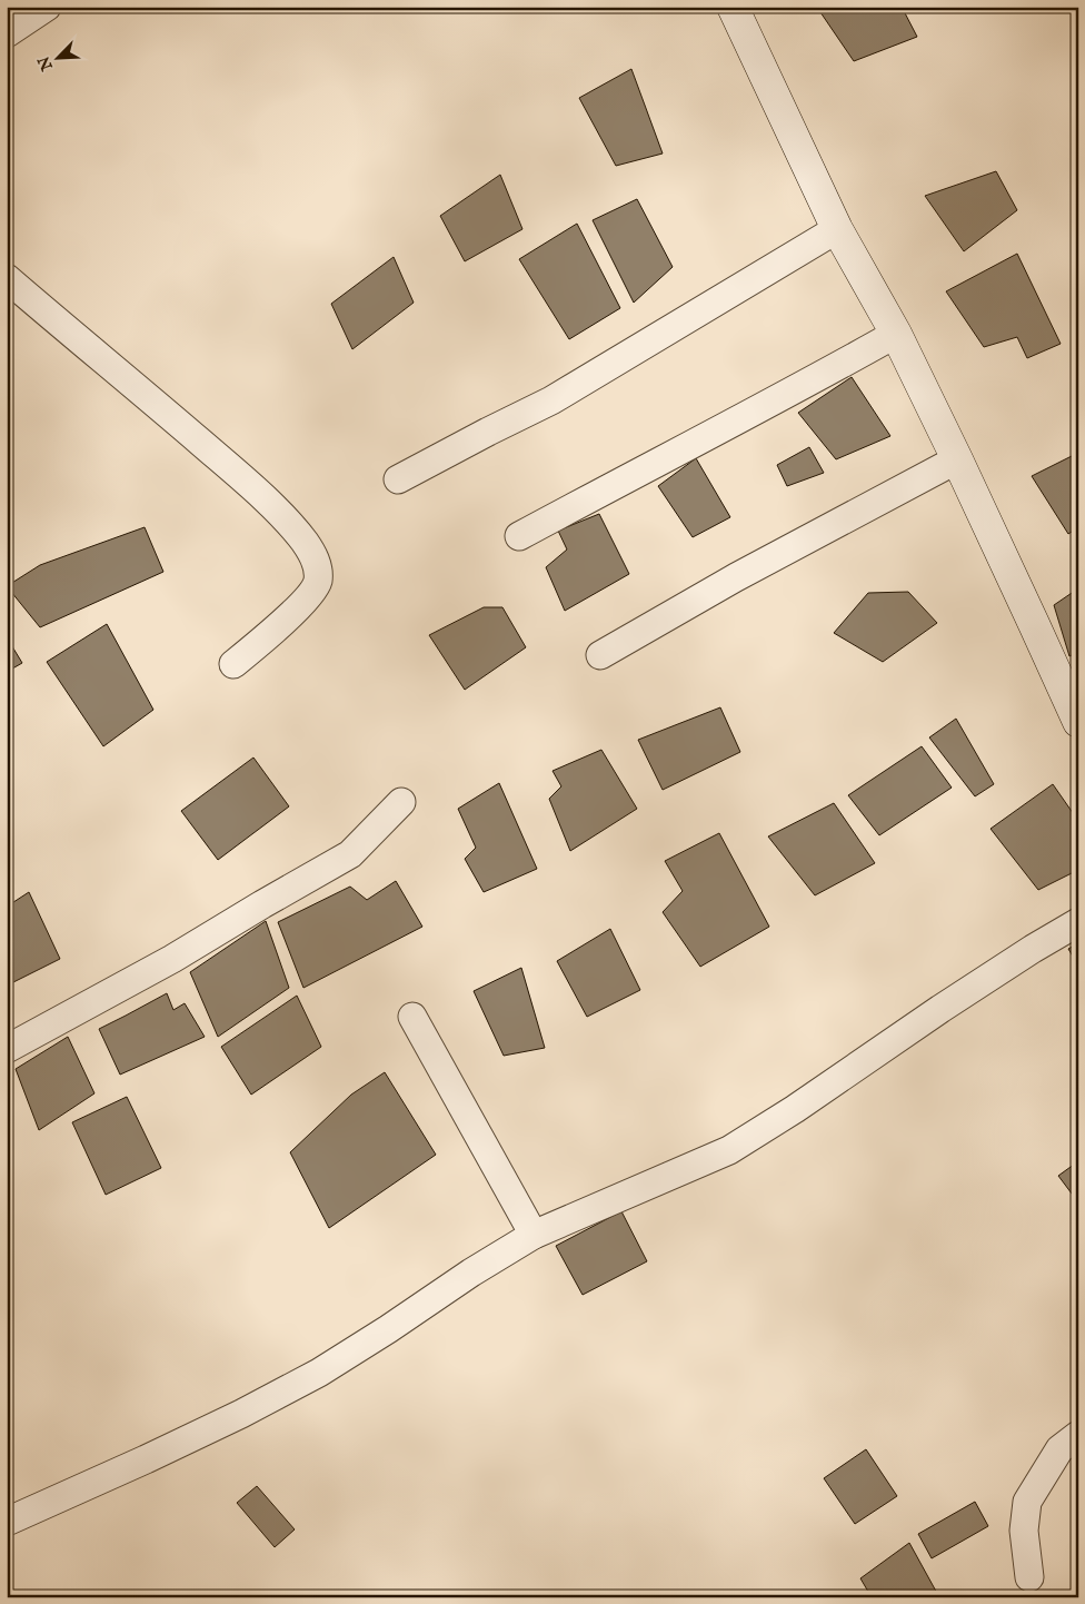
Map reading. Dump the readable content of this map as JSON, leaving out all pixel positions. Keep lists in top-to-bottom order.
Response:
{
  "north": "bottom left"
}
